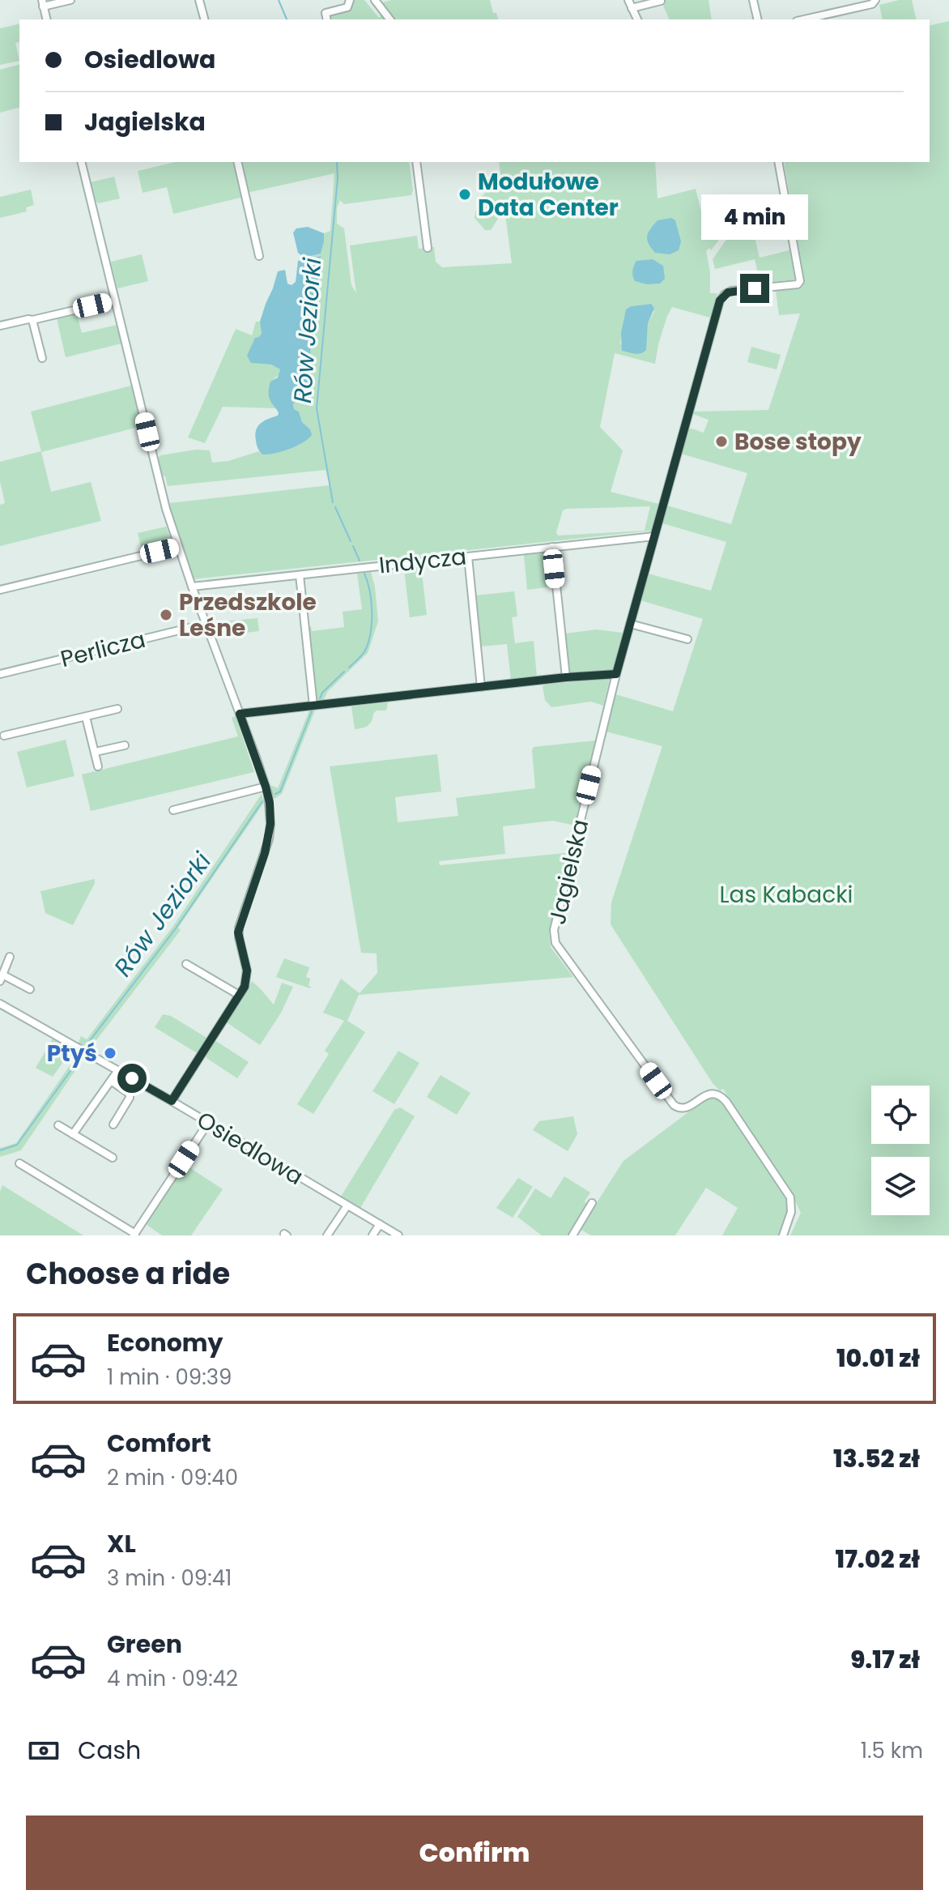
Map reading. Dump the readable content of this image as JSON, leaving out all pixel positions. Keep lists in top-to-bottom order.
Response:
{
  "streets": {
    "street": [
      "Indycza",
      "Perlicza",
      "Jagielska",
      "Osiedlowa"
    ]
  },
  "crossings": [
    ["Indycza", "Jagielska"]
  ],
  "water": ["Rów Jeziorki"],
  "parks": ["Las Kabacki"],
  "places": [
    "Modułowe Data Center",
    "Bose stopy",
    "Przedszkole Leśne",
    "Ptyś"
  ],
  "page": {
    "banner": ["Osiedlowa", "Jagielska"],
    "bubble": "4 min",
    "heading": "Choose a ride",
    "list": [
      {
        "name": "Economy",
        "note": "1 min · 09:39",
        "value": "10.01 zł"
      },
      {
        "name": "Comfort",
        "note": "2 min · 09:40",
        "value": "13.52 zł"
      },
      {
        "name": "XL",
        "note": "3 min · 09:41",
        "value": "17.02 zł"
      },
      {
        "name": "Green",
        "note": "4 min · 09:42",
        "value": "9.17 zł"
      }
    ],
    "pay": ["Cash", "1.5 km"],
    "buttons": "Confirm"
  }
}
